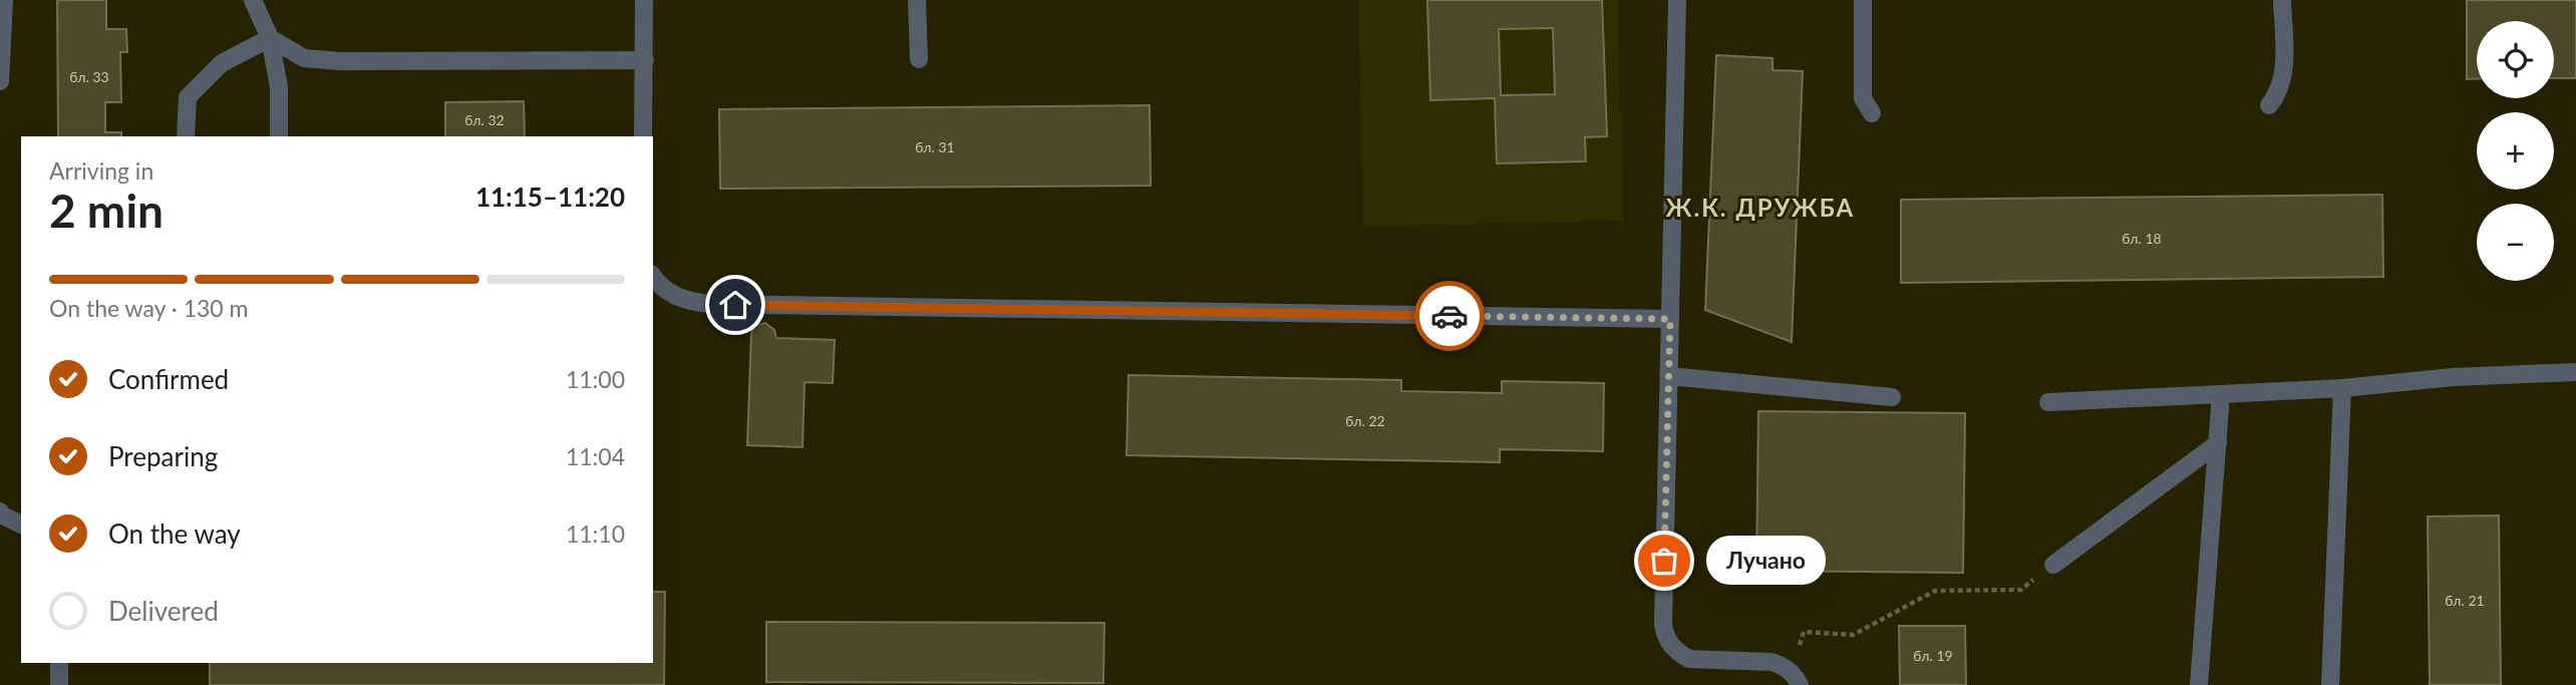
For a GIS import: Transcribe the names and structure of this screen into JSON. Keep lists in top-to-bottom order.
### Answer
{
  "districts": ["Ж.К. ДРУЖБА"],
  "places": ["Лучано"],
  "house_numbers": [
    "бл. 33",
    "бл. 32",
    "бл. 31",
    "бл. 18",
    "бл. 22",
    "бл. 21",
    "бл. 19"
  ],
  "page": {
    "map_buttons": ["+", "−"],
    "heading": ["2 min", "Arriving in", "11:15–11:20"],
    "bar": "On the way · 130 m",
    "list": [
      ["Confirmed", "11:00"],
      ["Preparing", "11:04"],
      ["On the way", "11:10"],
      "Delivered"
    ],
    "bubble": "Лучано"
  }
}
